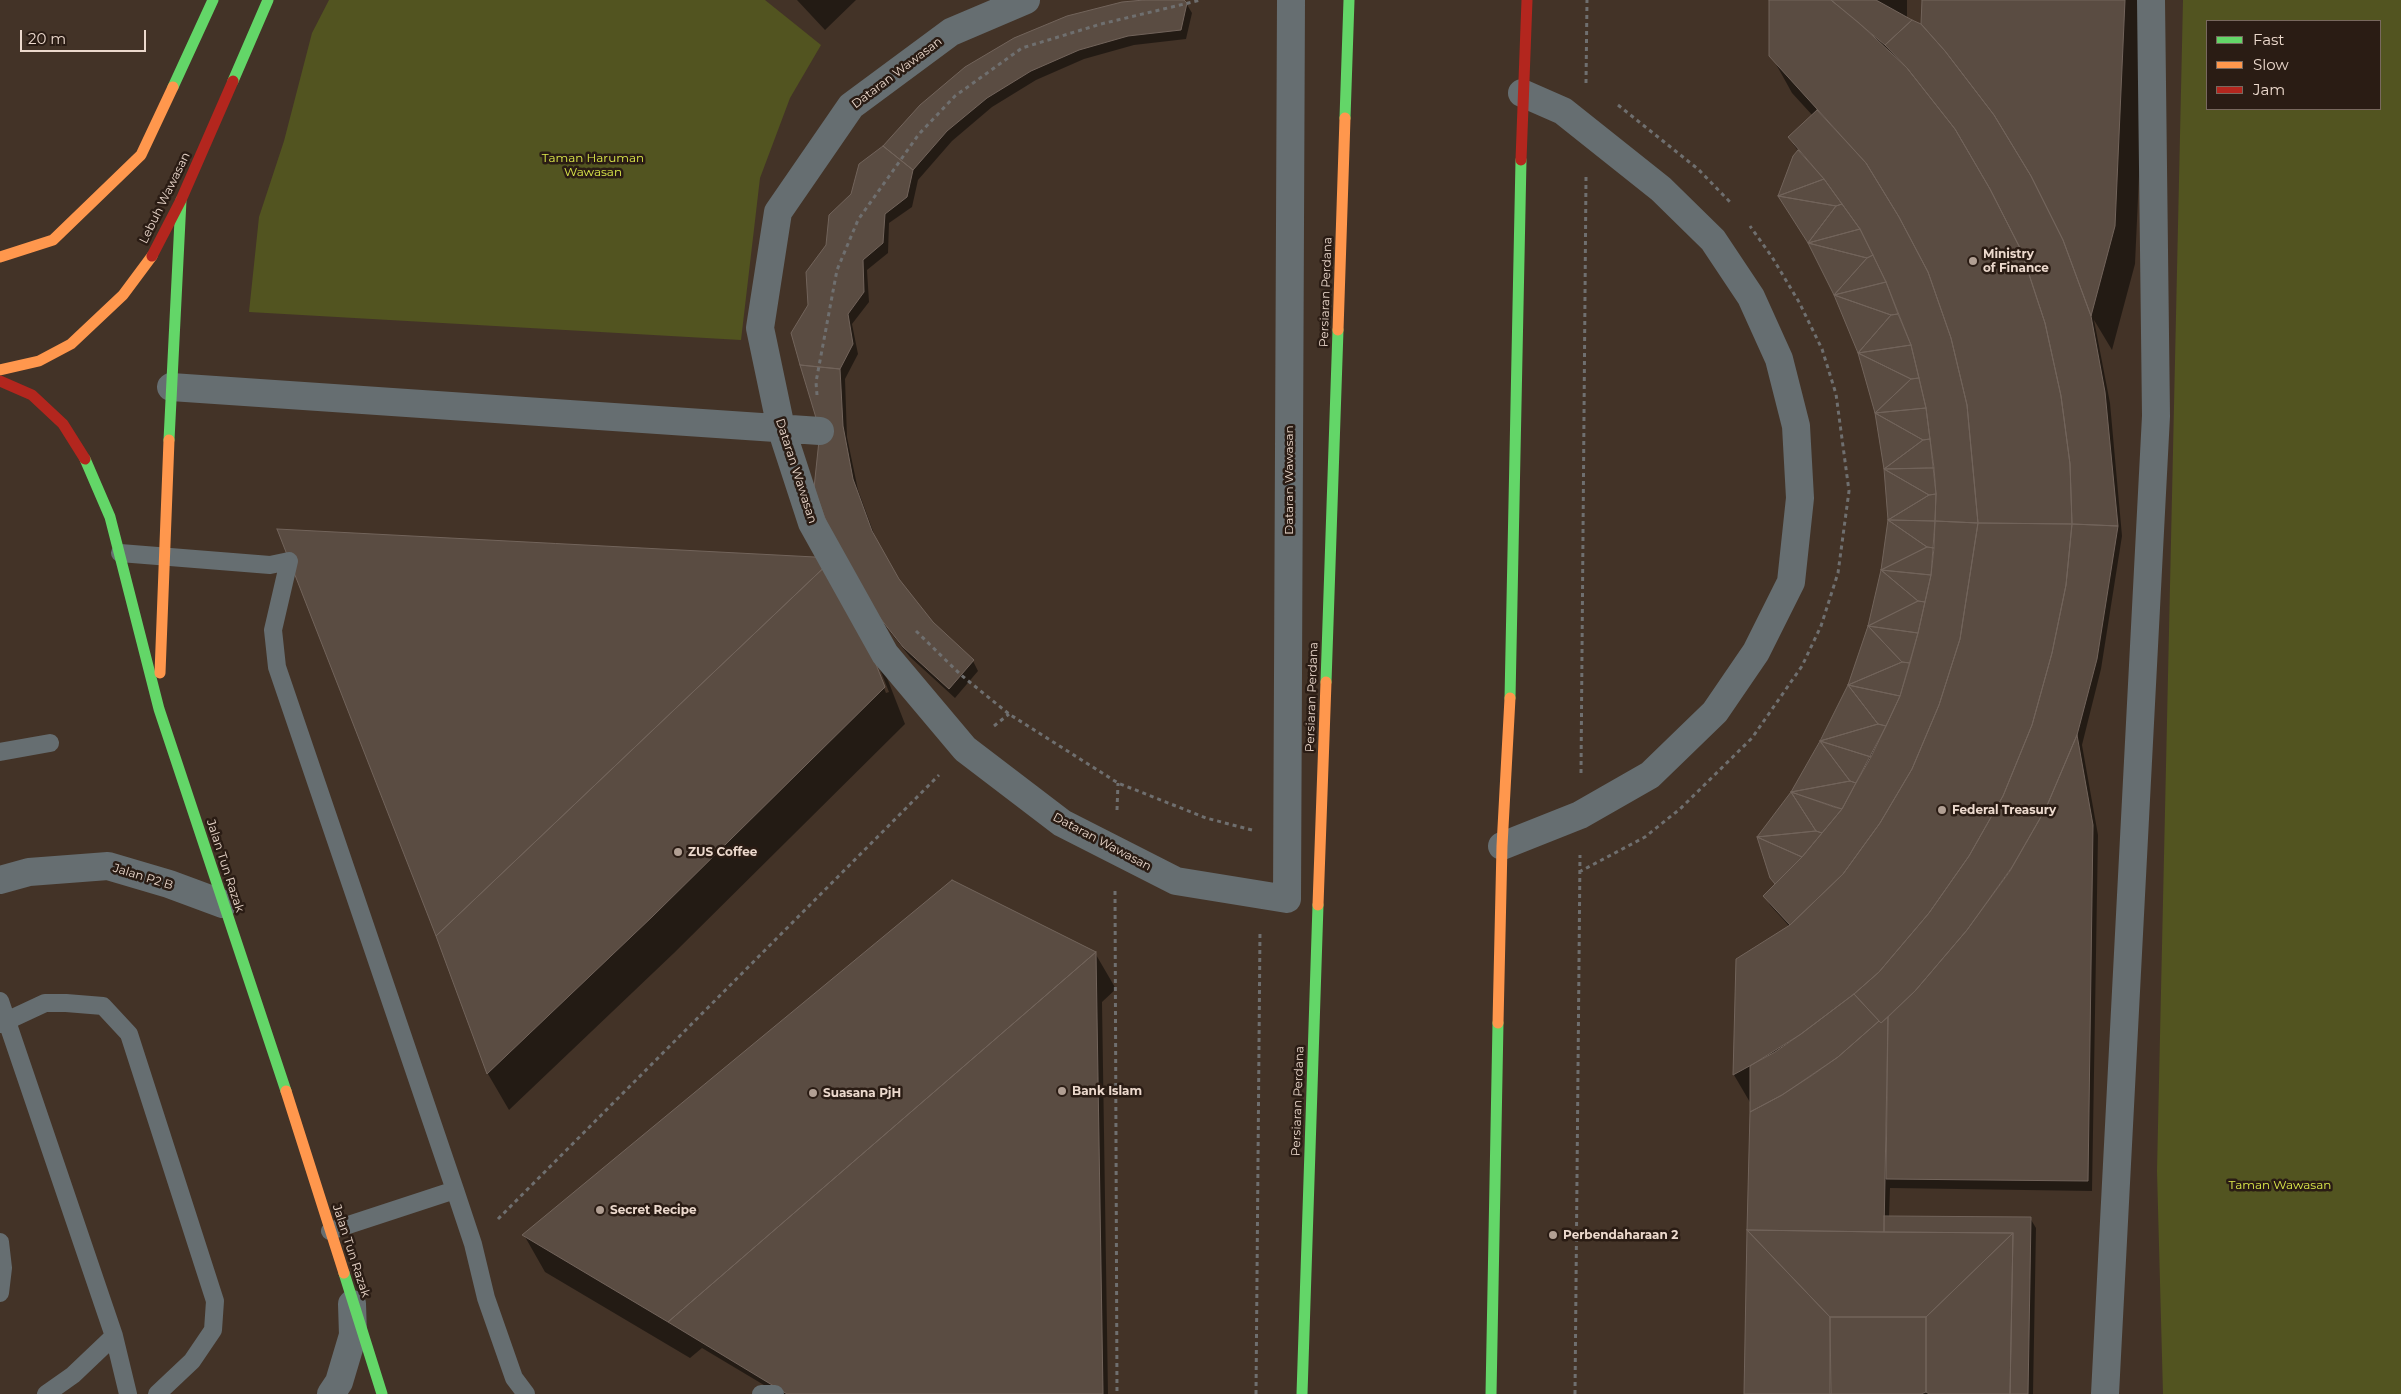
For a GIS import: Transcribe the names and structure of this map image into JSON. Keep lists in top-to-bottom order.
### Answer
{
  "streets": {
    "main road": ["Lebuh Wawasan", "Persiaran Perdana", "Jalan Tun Razak"],
    "street": ["Dataran Wawasan", "Jalan P2 B"]
  },
  "crossings": [
    ["Jalan Tun Razak", "Jalan P2 B"]
  ],
  "parks": ["Taman Haruman Wawasan", "Taman Wawasan"],
  "places": [
    "Ministry of Finance",
    "Federal Treasury",
    "ZUS Coffee",
    "Bank Islam",
    "Suasana PjH",
    "Secret Recipe",
    "Perbendaharaan 2"
  ],
  "legend": ["Fast", "Slow", "Jam"],
  "scale_bar": "20 m"
}
